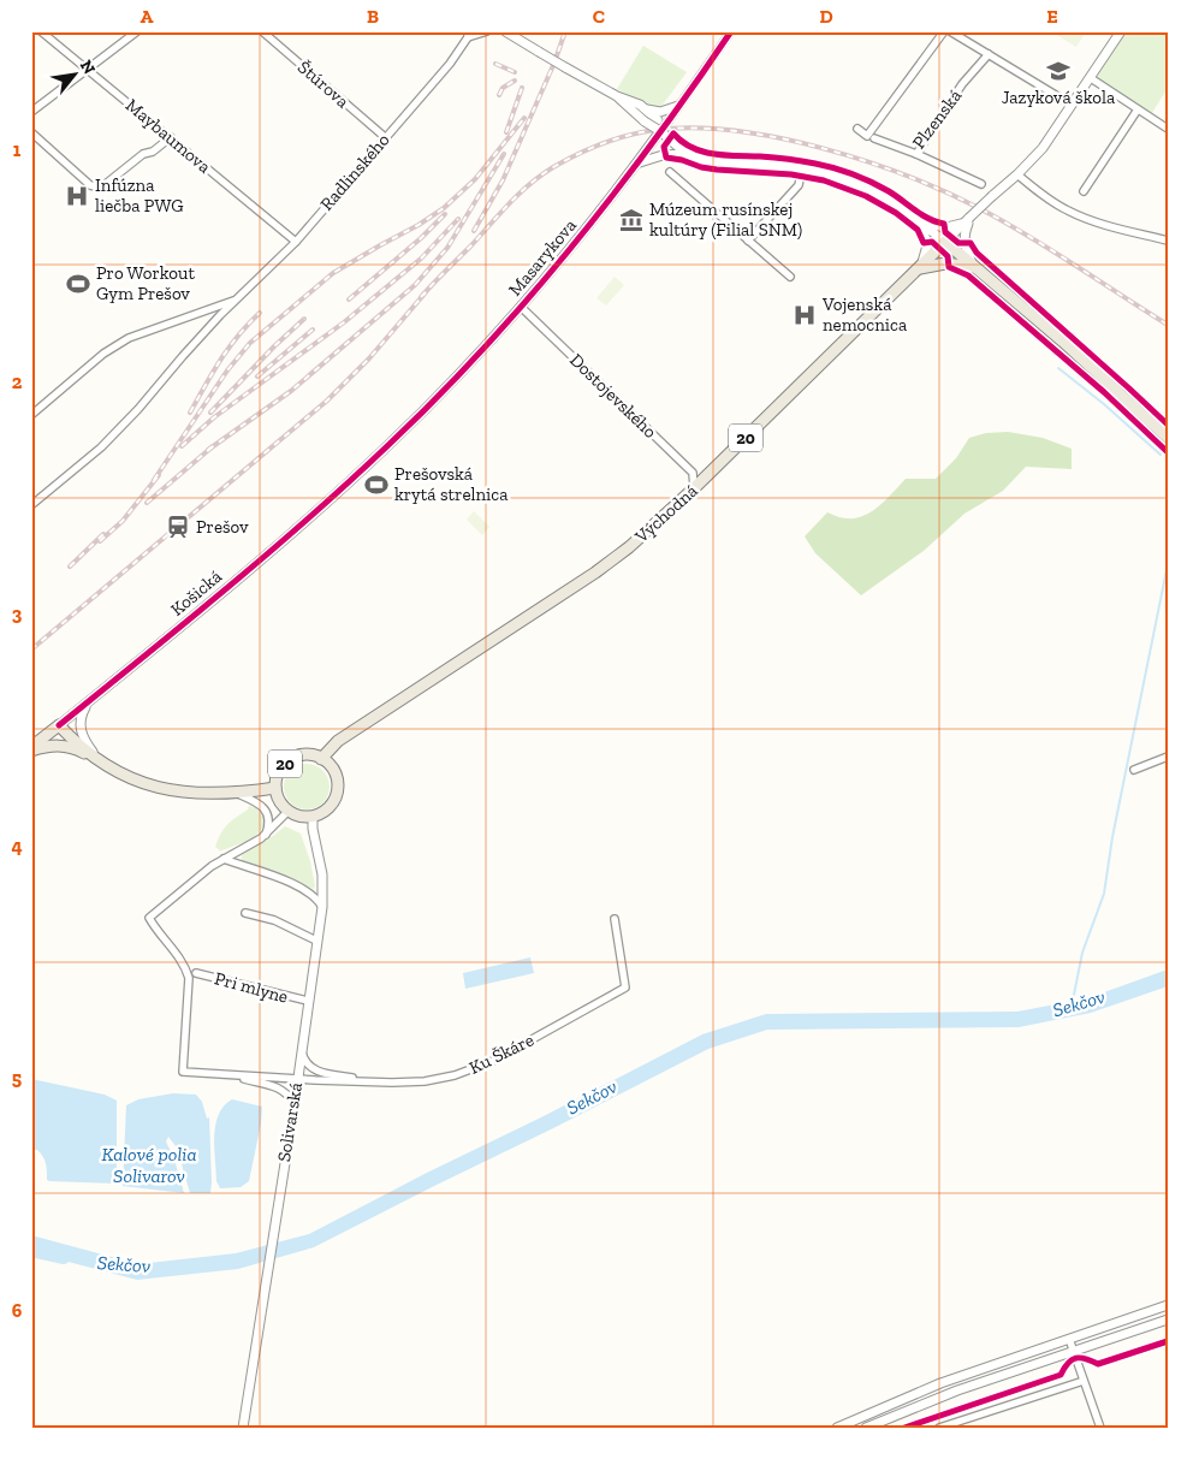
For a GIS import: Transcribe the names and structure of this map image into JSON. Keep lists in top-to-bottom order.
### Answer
{
  "streets": {
    "main road": ["20", "Východná", "Košická"],
    "street": [
      "Štúrova",
      "Plzenská",
      "Maybaumova",
      "Radlinského",
      "Masarykova",
      "Dostojevského",
      "Pri mlyne",
      "Ku Škáre",
      "Solivarská"
    ]
  },
  "crossings": [
    ["Štúrova", "Radlinského"],
    ["Maybaumova", "Radlinského"],
    ["Masarykova", "Dostojevského"],
    ["Masarykova", "Košická"],
    ["20", "Východná"],
    ["20", "Košická"],
    ["20", "Solivarská"],
    ["Východná", "Solivarská"],
    ["Pri mlyne", "Solivarská"],
    ["Ku Škáre", "Solivarská"]
  ],
  "water": ["Sekčov", "Kalové polia Solivarov"],
  "places": {
    "school or university": ["Jazyková škola"],
    "hospital": ["Infúzna liečba PWG", "Vojenská nemocnica"],
    "museum": ["Múzeum rusínskej kultúry (Filial SNM)"],
    "sports": ["Pro Workout Gym Prešov", "Prešovská krytá strelnica"],
    "station": ["Prešov"]
  },
  "north": "top right",
  "grid": {
    "columns": [
      "A",
      "B",
      "C",
      "D",
      "E"
    ],
    "rows": [
      "1",
      "2",
      "3",
      "4",
      "5",
      "6"
    ]
  }
}
